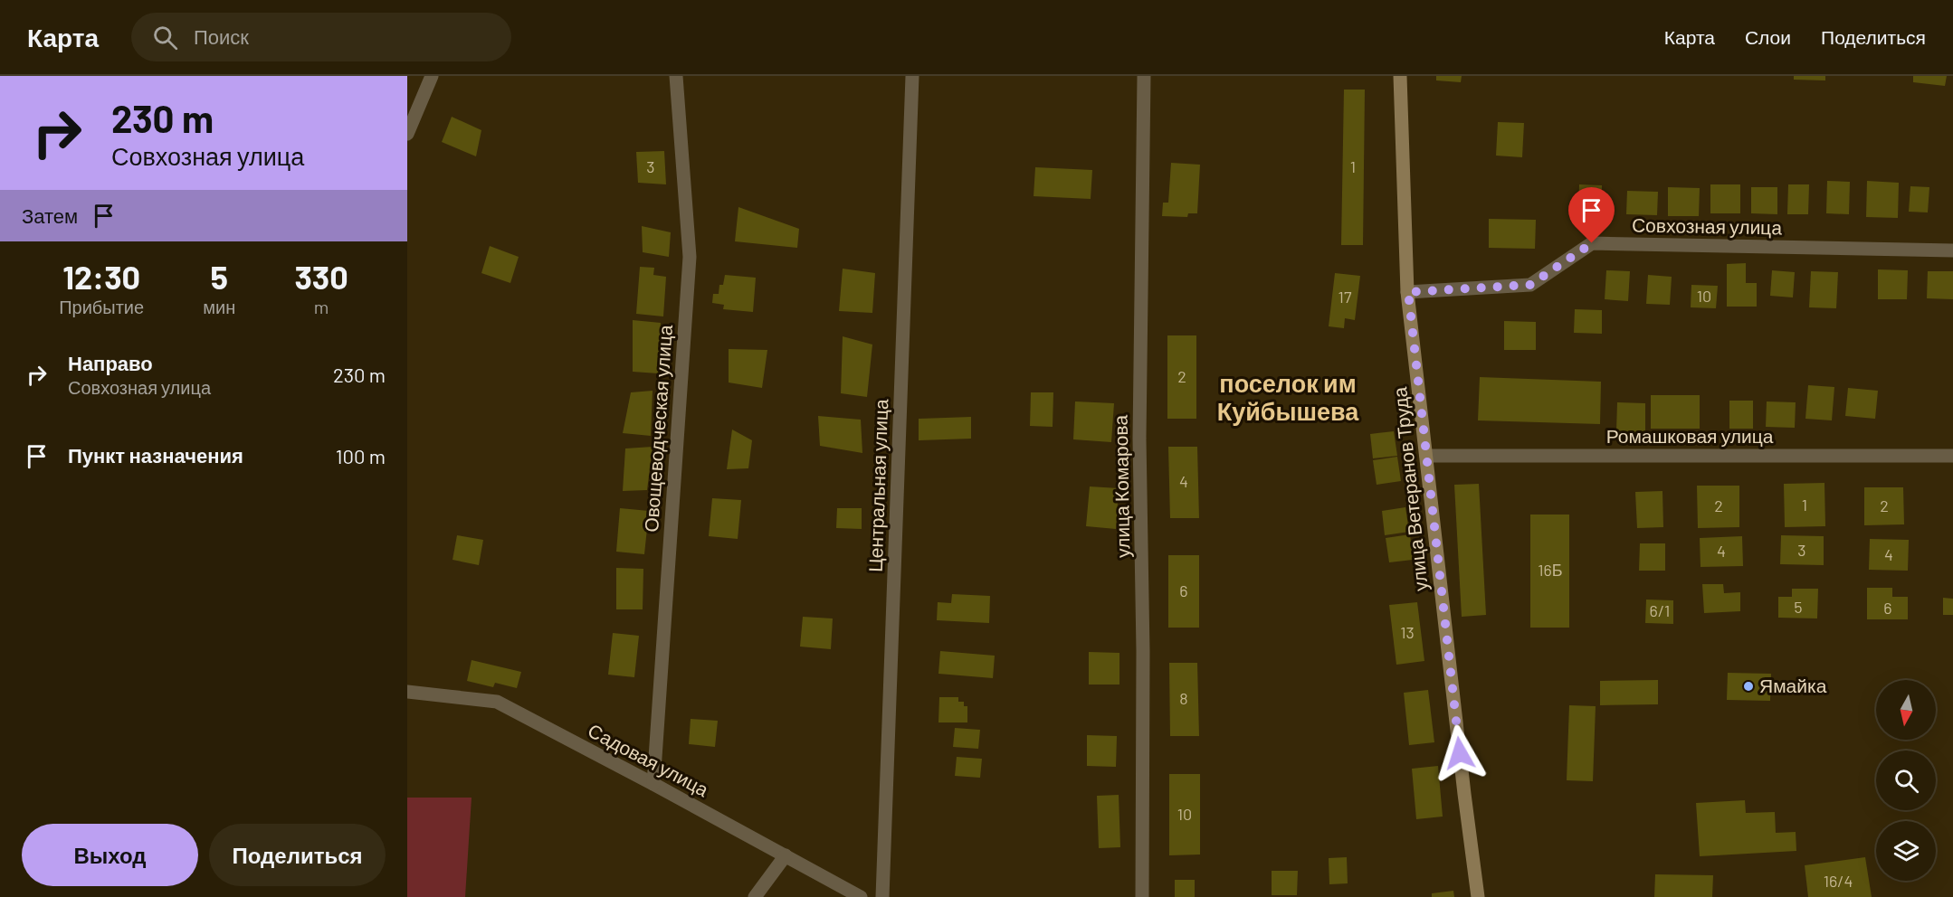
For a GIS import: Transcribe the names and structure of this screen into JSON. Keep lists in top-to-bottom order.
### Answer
{
  "streets": {
    "street": [
      "Совхозная улица",
      "Овощеводческая улица",
      "Ромашковая улица",
      "Центральная улица",
      "улица Комарова",
      "улица Ветеранов Труда",
      "Садовая улица"
    ]
  },
  "crossings": [
    ["Совхозная улица", "улица Ветеранов Труда"],
    ["Овощеводческая улица", "Садовая улица"],
    ["Ромашковая улица", "улица Ветеранов Труда"]
  ],
  "districts": ["поселок им Куйбышева"],
  "places": ["Ямайка"],
  "house_numbers": [
    "3",
    "1",
    "10",
    "17",
    "2",
    "4",
    "1",
    "2",
    "2",
    "3",
    "4",
    "4",
    "16Б",
    "6",
    "5",
    "6",
    "6/1",
    "13",
    "8",
    "10",
    "16/4"
  ],
  "north": "bottom",
  "page": {
    "header": "Карта",
    "search": "Поиск",
    "nav": ["Карта", "Слои", "Поделиться"],
    "turn": ["230 m", "Совхозная улица"],
    "then": "Затем",
    "eta": [
      "12:30",
      "Прибытие",
      "5",
      "мин",
      "330",
      "m"
    ],
    "list": [
      {
        "name": "Направо",
        "note": "Совхозная улица",
        "value": "230 m"
      },
      {
        "name": "Пункт назначения",
        "value": "100 m"
      }
    ],
    "buttons": ["Выход", "Поделиться"]
  }
}
